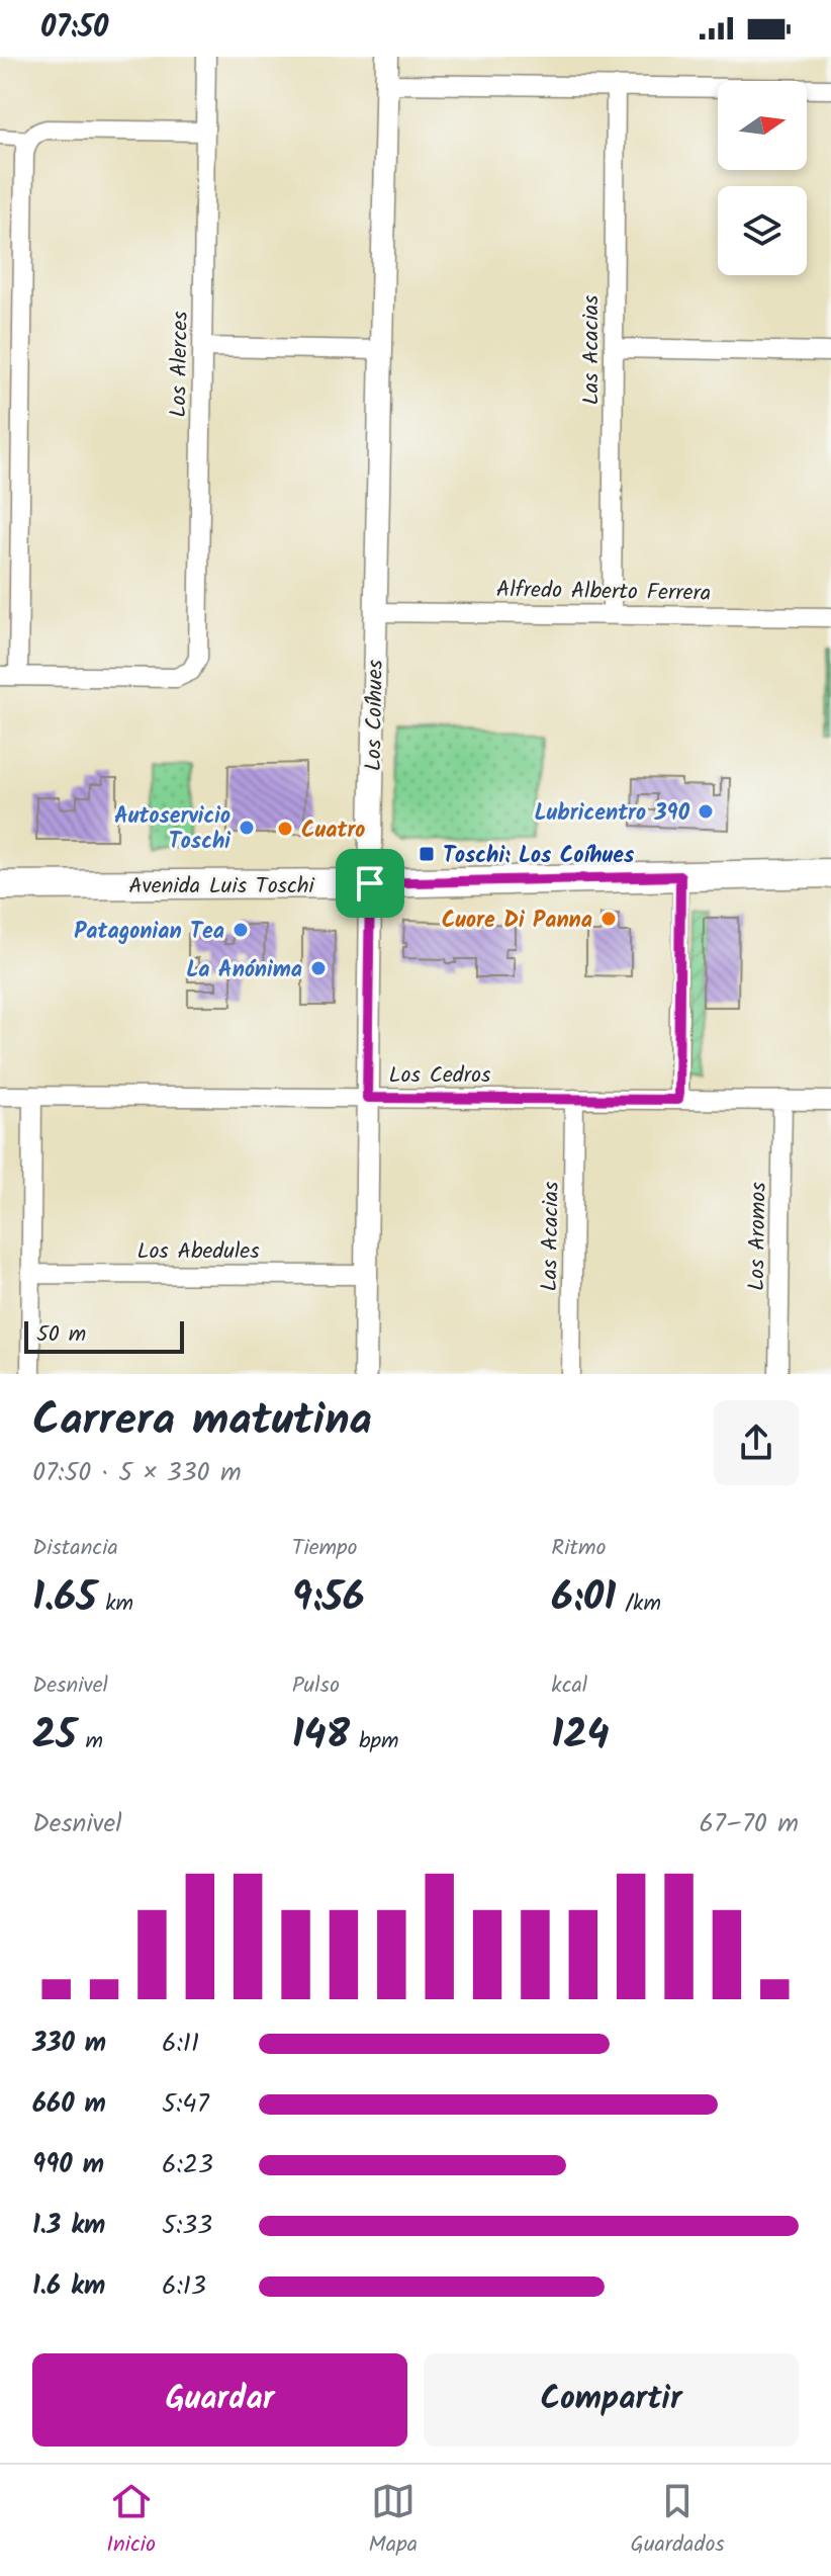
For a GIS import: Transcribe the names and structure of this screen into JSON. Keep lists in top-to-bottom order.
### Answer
{
  "streets": {
    "main road": ["Avenida Luis Toschi"],
    "street": [
      "Las Acacias",
      "Los Alerces",
      "Alfredo Alberto Ferrera",
      "Los Coíhues",
      "Los Cedros",
      "Los Aromos",
      "Los Abedules"
    ]
  },
  "crossings": [
    ["Las Acacias", "Alfredo Alberto Ferrera"],
    ["Las Acacias", "Los Cedros"],
    ["Alfredo Alberto Ferrera", "Los Coíhues"],
    ["Los Coíhues", "Avenida Luis Toschi"],
    ["Los Coíhues", "Los Cedros"],
    ["Los Coíhues", "Los Abedules"],
    ["Los Cedros", "Los Aromos"]
  ],
  "places": {
    "other": [
      "Lubricentro 390",
      "Autoservicio Toschi",
      "Cuatro",
      "Cuore Di Panna",
      "Patagonian Tea",
      "La Anónima"
    ],
    "transit": ["Toschi: Los Coíhues"]
  },
  "scale_bar": "50 m",
  "north": "right",
  "page": {
    "status": "07:50",
    "scale": "50 m",
    "heading": ["Carrera matutina", "07:50 · 5 × 330 m"],
    "stats": [
      ["Distancia", "1.65 km"],
      ["Tiempo", "9:56"],
      ["Ritmo", "6:01 /km"],
      ["Desnivel", "25 m"],
      ["Pulso", "148 bpm"],
      ["kcal", "124"]
    ],
    "chart": ["Desnivel", "67–70 m"],
    "list": [
      {
        "name": "330 m",
        "note": "6:11"
      },
      {
        "name": "660 m",
        "note": "5:47"
      },
      {
        "name": "990 m",
        "note": "6:23"
      },
      {
        "name": "1.3 km",
        "note": "5:33"
      },
      {
        "name": "1.6 km",
        "note": "6:13"
      }
    ],
    "buttons": ["Guardar", "Compartir"],
    "tabs": ["Inicio", "Mapa", "Guardados"]
  }
}
